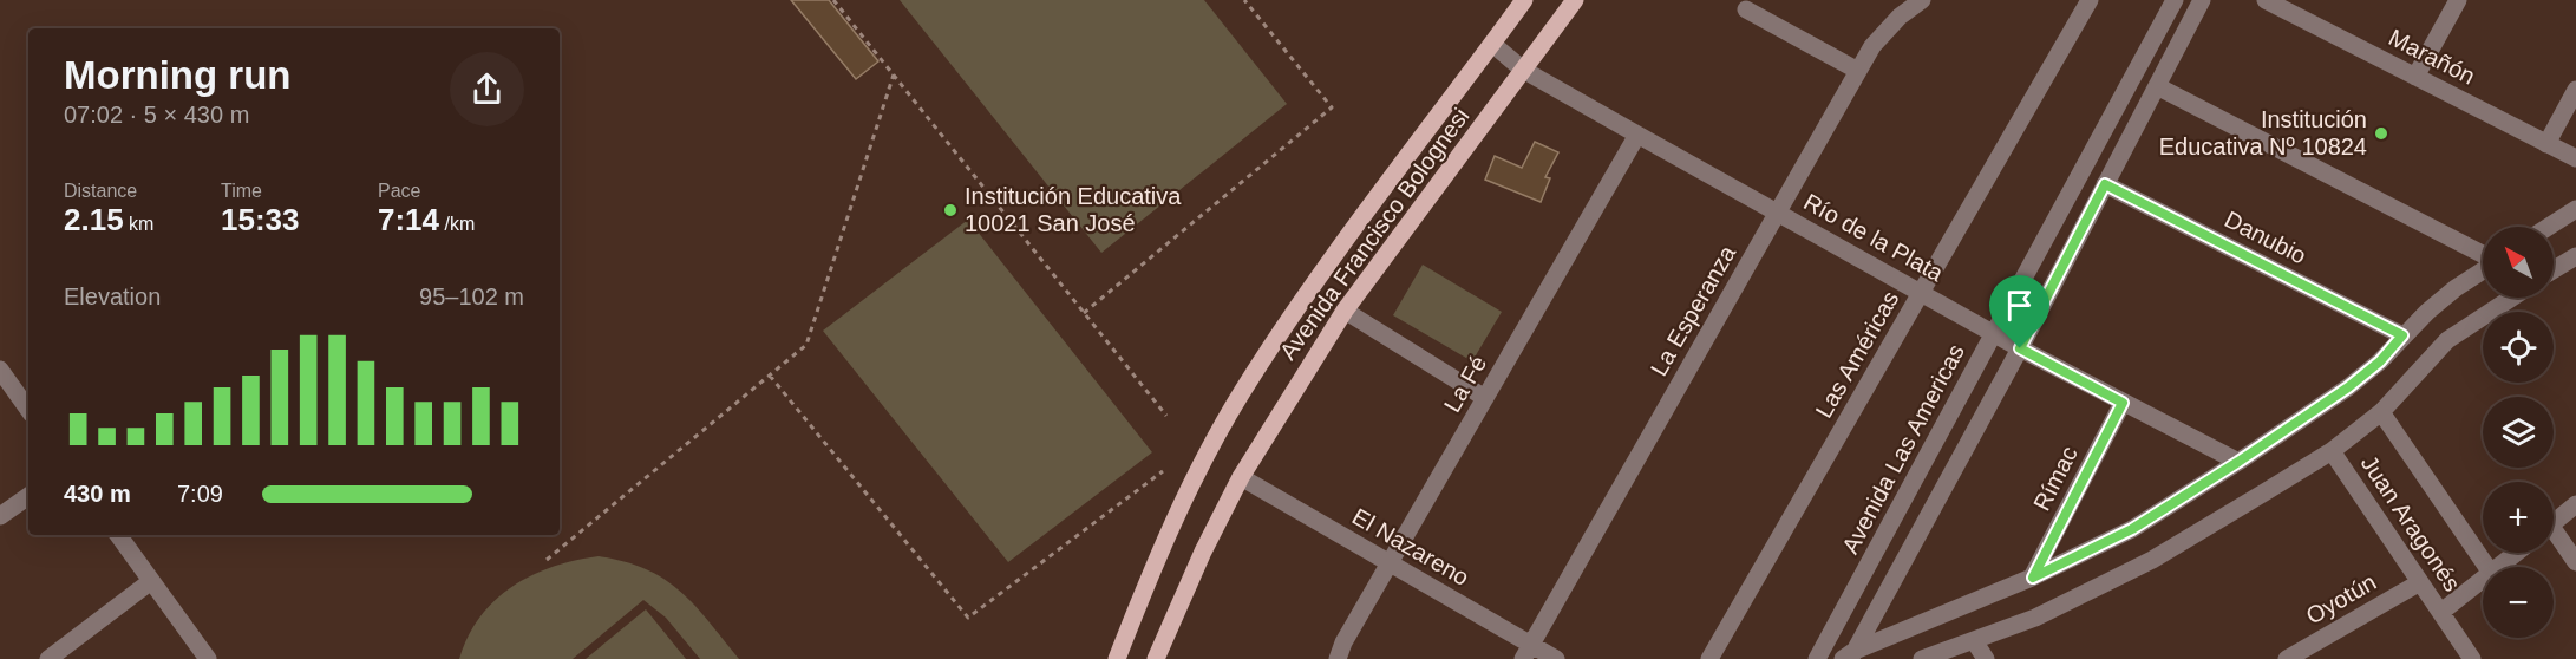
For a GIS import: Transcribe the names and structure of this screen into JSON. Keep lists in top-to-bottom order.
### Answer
{
  "streets": {
    "main road": ["Avenida Francisco Bolognesi"],
    "street": [
      "Marañón",
      "Río de la Plata",
      "Danubio",
      "La Esperanza",
      "Las Américas",
      "La Fé",
      "Avenida Las Americas",
      "Rímac",
      "Juan Aragonés",
      "El Nazareno",
      "Oyotún"
    ]
  },
  "crossings": [
    ["Avenida Francisco Bolognesi", "Río de la Plata"],
    ["Avenida Francisco Bolognesi", "El Nazareno"],
    ["Río de la Plata", "La Esperanza"],
    ["Río de la Plata", "Las Américas"],
    ["Río de la Plata", "La Fé"],
    ["Río de la Plata", "Avenida Las Americas"],
    ["Río de la Plata", "Rímac"],
    ["La Esperanza", "El Nazareno"],
    ["La Fé", "El Nazareno"],
    ["Juan Aragonés", "Oyotún"]
  ],
  "places": ["Institución Educativa Nº 10824", "Institución Educativa 10021 San José"],
  "north": "top left",
  "page": {
    "heading": ["Morning run", "07:02 · 5 × 430 m"],
    "stats": [
      ["Distance", "2.15 km"],
      ["Time", "15:33"],
      ["Pace", "7:14 /km"]
    ],
    "map_buttons": ["+", "−"],
    "chart": ["Elevation", "95–102 m"],
    "list": [
      {
        "name": "430 m",
        "note": "7:09"
      }
    ]
  }
}
